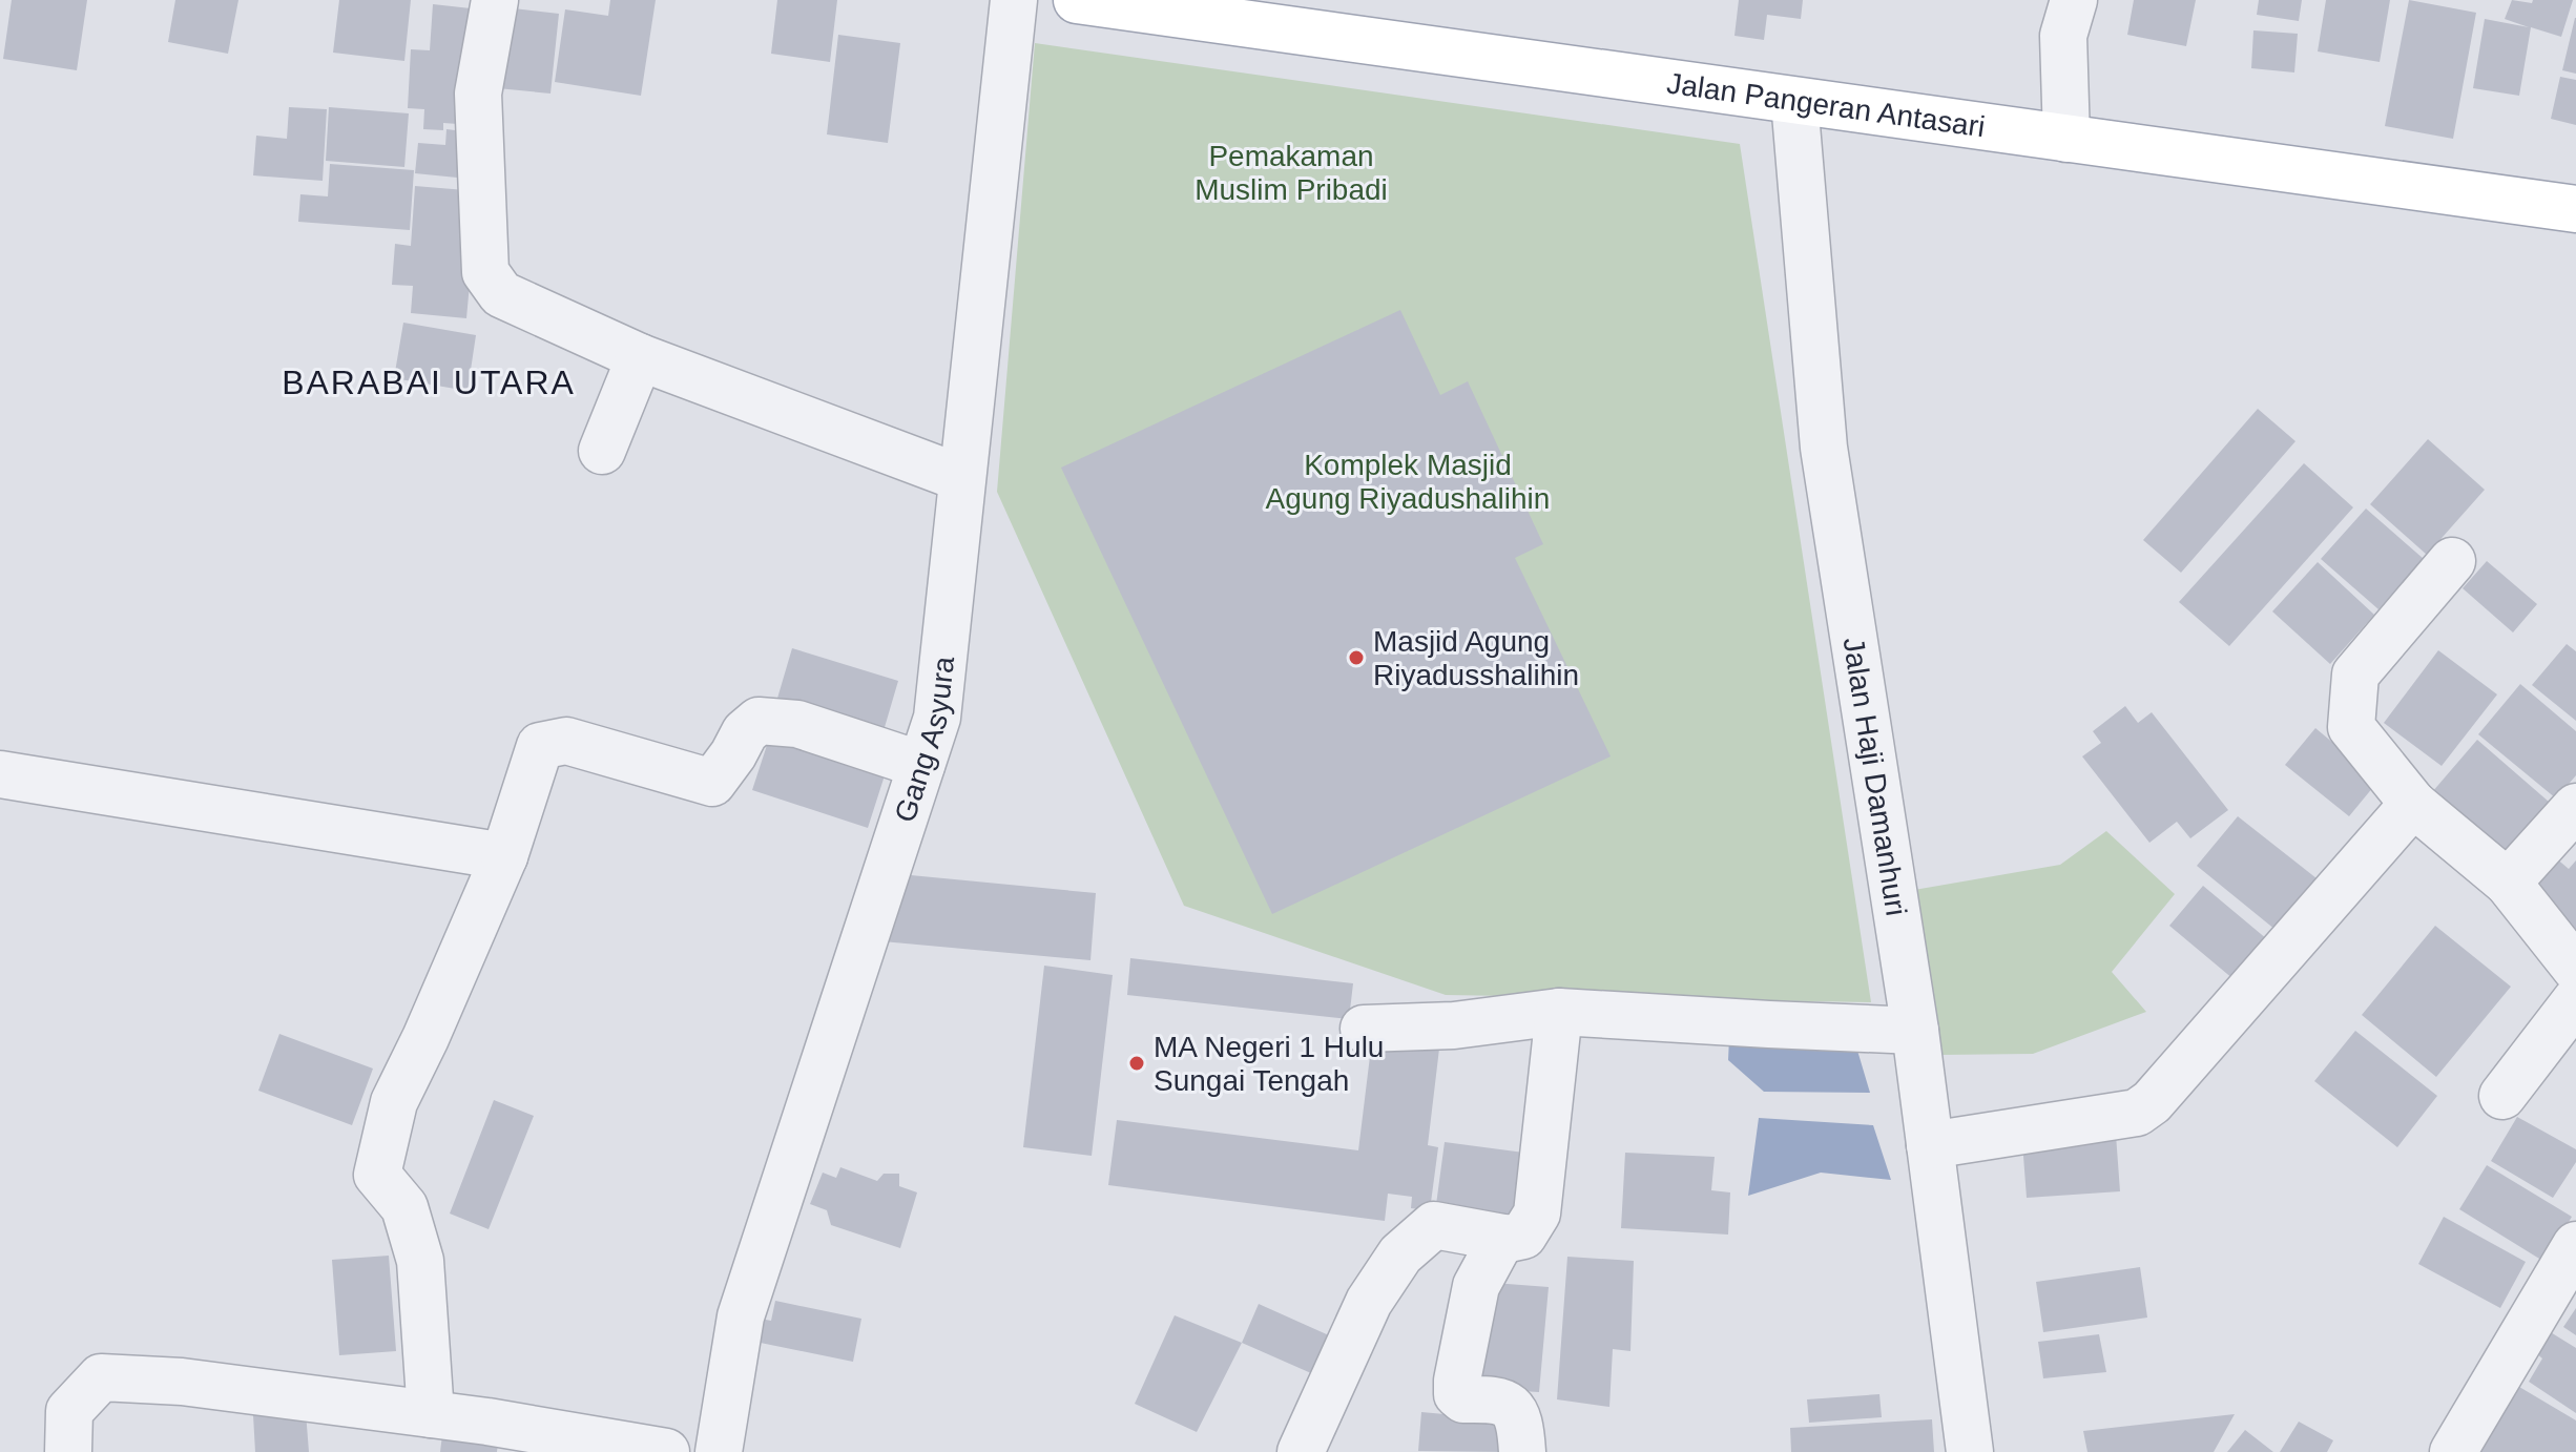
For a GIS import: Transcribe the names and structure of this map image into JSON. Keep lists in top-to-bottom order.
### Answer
{
  "streets": {
    "main road": ["Jalan Pangeran Antasari"],
    "street": ["Gang Asyura", "Jalan Haji Damanhuri"]
  },
  "crossings": [
    ["Jalan Pangeran Antasari", "Jalan Haji Damanhuri"]
  ],
  "districts": ["BARABAI UTARA"],
  "parks": ["Pemakaman Muslim Pribadi", "Komplek Masjid Agung Riyadushalihin"],
  "places": ["Masjid Agung Riyadusshalihin", "MA Negeri 1 Hulu Sungai Tengah"]
}
